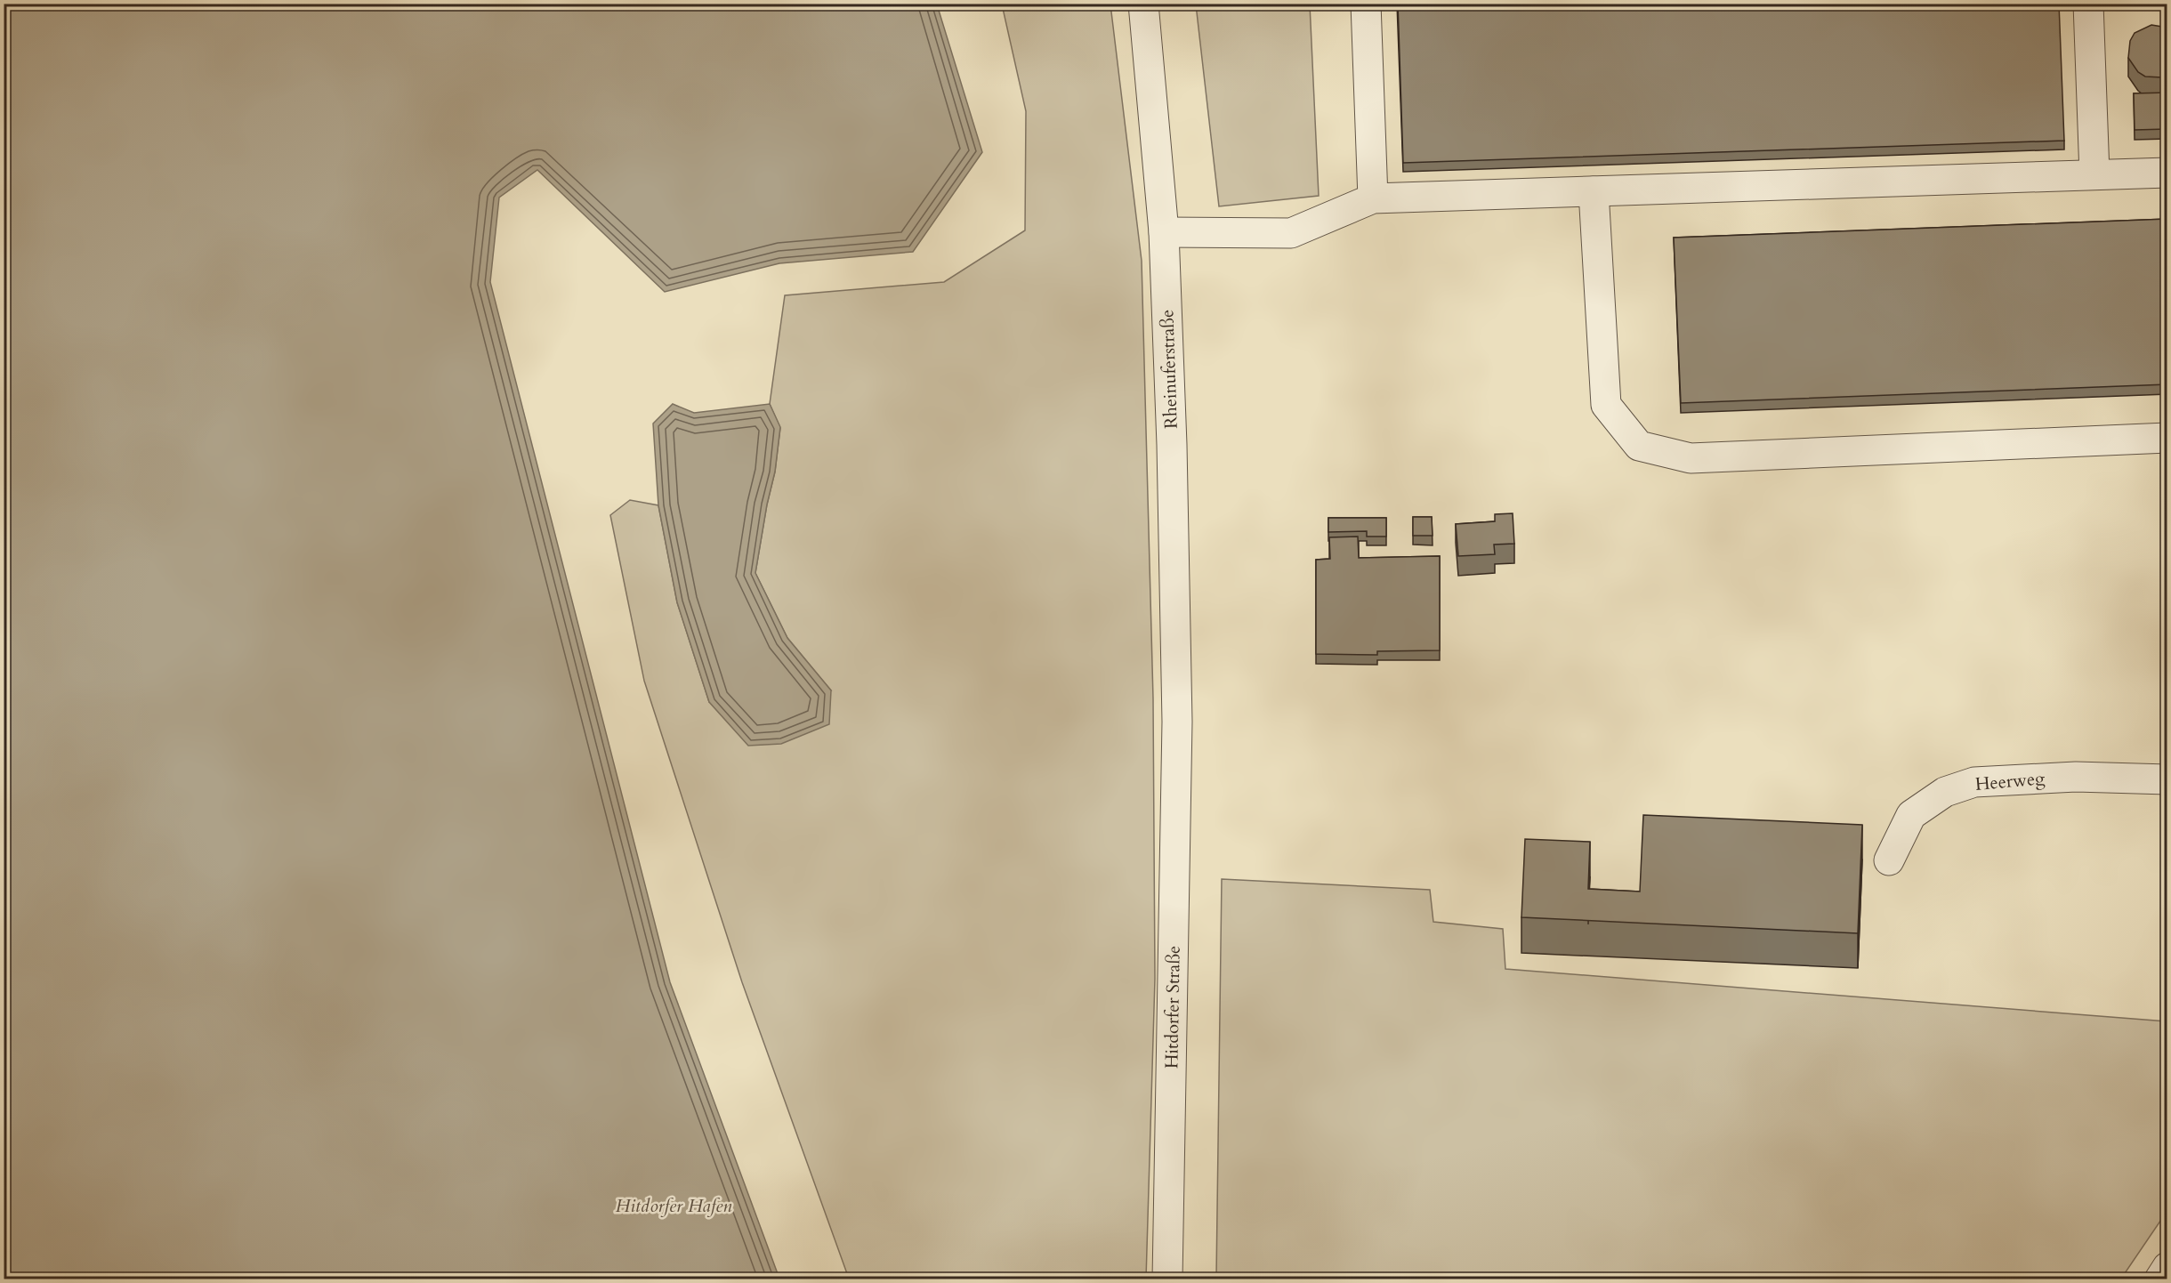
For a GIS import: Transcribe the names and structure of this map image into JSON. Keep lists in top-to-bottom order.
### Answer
{
  "streets": {
    "street": ["Rheinuferstraße", "Heerweg", "Hitdorfer Straße"]
  },
  "crossings": [
    ["Rheinuferstraße", "Hitdorfer Straße"]
  ],
  "water": ["Hitdorfer Hafen"]
}
